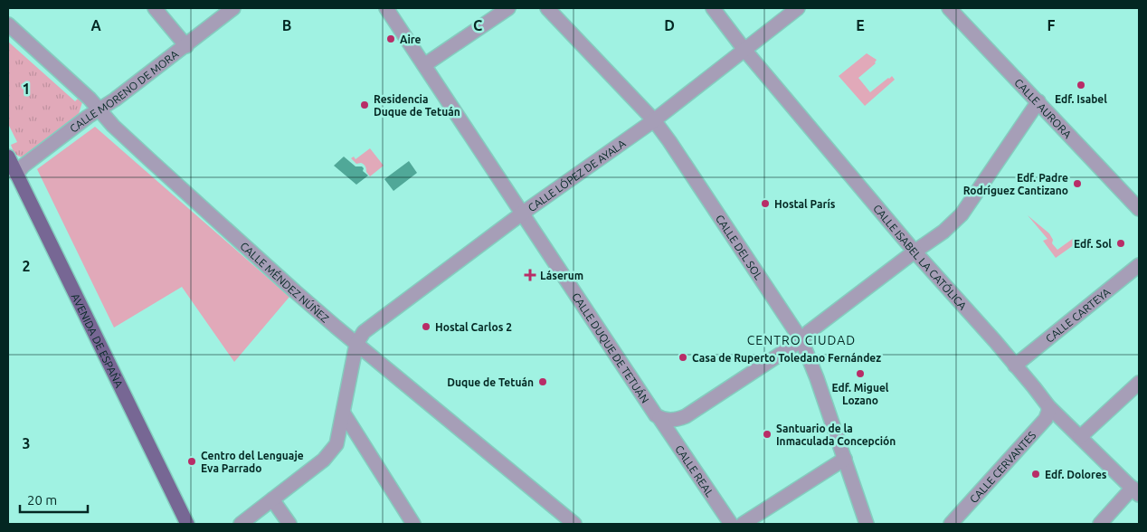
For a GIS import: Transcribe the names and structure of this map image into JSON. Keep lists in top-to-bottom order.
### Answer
{
  "streets": {
    "main road": ["AVENIDA DE ESPAÑA"],
    "street": [
      "CALLE MORENO DE MORA",
      "CALLE AURORA",
      "CALLE LÓPEZ DE AYALA",
      "CALLE DEL SOL",
      "CALLE ISABEL LA CATÓLICA",
      "CALLE MÉNDEZ NÚÑEZ",
      "CALLE CARTEYA",
      "CALLE DUQUE DE TETUÁN",
      "CALLE CERVANTES",
      "CALLE REAL"
    ]
  },
  "crossings": [
    ["CALLE MORENO DE MORA", "CALLE MÉNDEZ NÚÑEZ"],
    ["CALLE MORENO DE MORA", "AVENIDA DE ESPAÑA"],
    ["CALLE LÓPEZ DE AYALA", "CALLE DEL SOL"],
    ["CALLE LÓPEZ DE AYALA", "CALLE ISABEL LA CATÓLICA"],
    ["CALLE LÓPEZ DE AYALA", "CALLE MÉNDEZ NÚÑEZ"],
    ["CALLE LÓPEZ DE AYALA", "CALLE DUQUE DE TETUÁN"],
    ["CALLE ISABEL LA CATÓLICA", "CALLE CARTEYA"],
    ["CALLE ISABEL LA CATÓLICA", "CALLE CERVANTES"],
    ["CALLE DUQUE DE TETUÁN", "CALLE REAL"]
  ],
  "districts": ["CENTRO CIUDAD"],
  "places": {
    "other": [
      "Aire",
      "Edf. Isabel",
      "Residencia Duque de Tetuán",
      "Edf. Padre Rodríguez Cantizano",
      "Hostal París",
      "Edf. Sol",
      "Hostal Carlos 2",
      "Casa de Ruperto Toledano Fernández",
      "Edf. Miguel Lozano",
      "Duque de Tetuán",
      "Santuario de la Inmaculada Concepción",
      "Centro del Lenguaje Eva Parrado",
      "Edf. Dolores"
    ],
    "health": ["Láserum"]
  },
  "scale_bar": "20 m",
  "grid": {
    "columns": [
      "A",
      "B",
      "C",
      "D",
      "E",
      "F"
    ],
    "rows": ["1", "2", "3"]
  }
}
